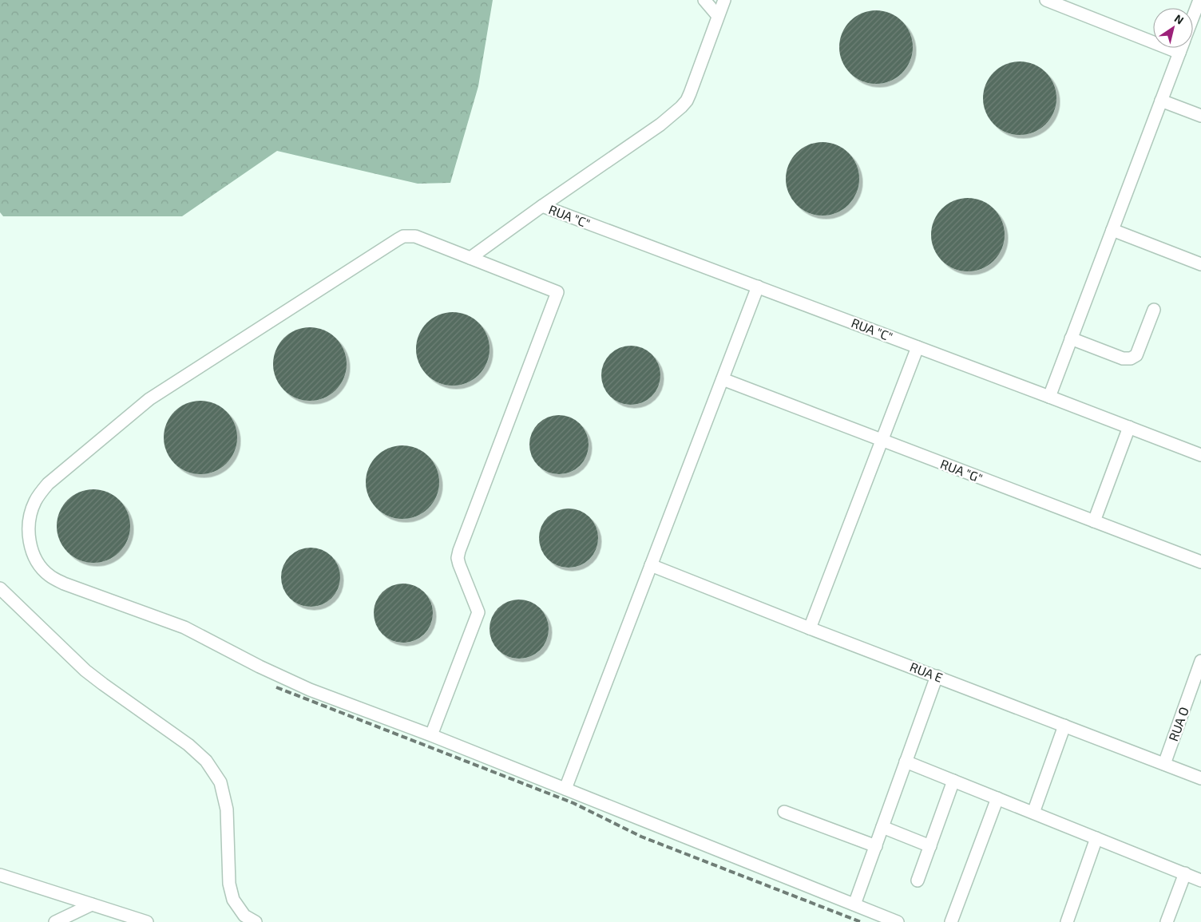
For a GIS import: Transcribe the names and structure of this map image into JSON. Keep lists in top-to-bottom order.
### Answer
{
  "streets": {
    "street": [
      "RUA \"C\"",
      "RUA \"G\"",
      "RUA E",
      "RUA O"
    ]
  },
  "crossings": [
    ["RUA E", "RUA O"]
  ],
  "north": "top right"
}
